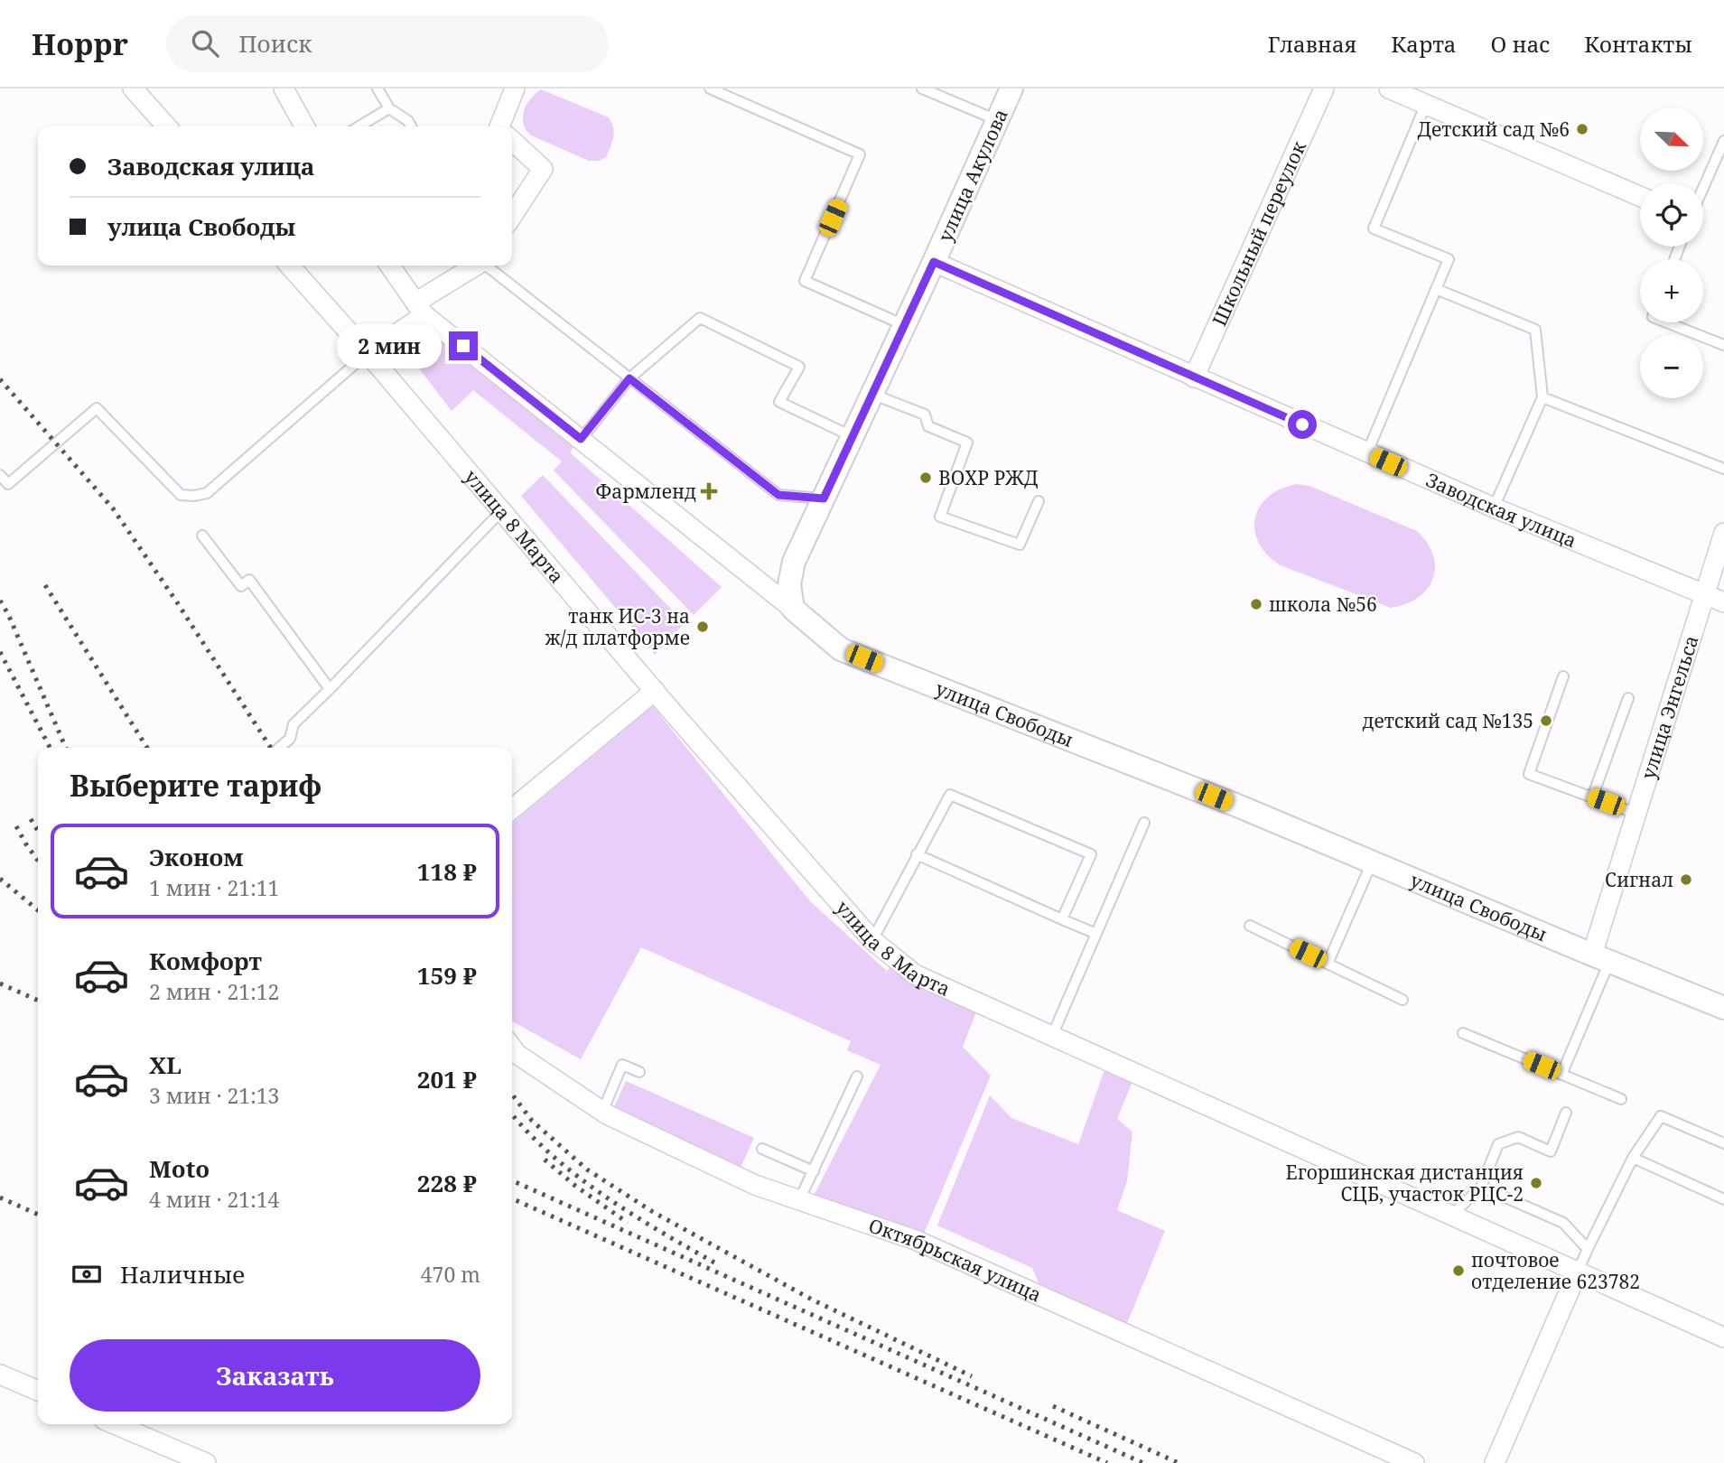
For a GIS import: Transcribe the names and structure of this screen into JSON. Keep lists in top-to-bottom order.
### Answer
{
  "streets": {
    "street": [
      "улица Акулова",
      "Школьный переулок",
      "Заводская улица",
      "улица 8 Марта",
      "улица Энгельса",
      "улица Свободы",
      "Октябрьская улица"
    ]
  },
  "crossings": [
    ["улица Акулова", "Заводская улица"],
    ["улица Акулова", "улица Свободы"],
    ["Школьный переулок", "Заводская улица"],
    ["Заводская улица", "улица Энгельса"],
    ["улица Энгельса", "улица Свободы"]
  ],
  "places": {
    "other": [
      "Детский сад №6",
      "ВОХР РЖД",
      "школа №56",
      "танк ИС-3 на ж/д платформе",
      "детский сад №135",
      "Сигнал",
      "Егоршинская дистанция СЦБ, участок РЦС-2",
      "почтовое отделение 623782"
    ],
    "health": ["Фармленд"]
  },
  "north": "bottom right",
  "page": {
    "header": "Hoppr",
    "search": "Поиск",
    "nav": [
      "Главная",
      "Карта",
      "О нас",
      "Контакты"
    ],
    "map_buttons": ["+", "−"],
    "banner": ["Заводская улица", "улица Свободы"],
    "bubble": "2 мин",
    "heading": "Выберите тариф",
    "list": [
      {
        "name": "Эконом",
        "note": "1 мин · 21:11",
        "value": "118 ₽"
      },
      {
        "name": "Комфорт",
        "note": "2 мин · 21:12",
        "value": "159 ₽"
      },
      {
        "name": "XL",
        "note": "3 мин · 21:13",
        "value": "201 ₽"
      },
      {
        "name": "Moto",
        "note": "4 мин · 21:14",
        "value": "228 ₽"
      }
    ],
    "pay": ["Наличные", "470 m"],
    "buttons": "Заказать"
  }
}
